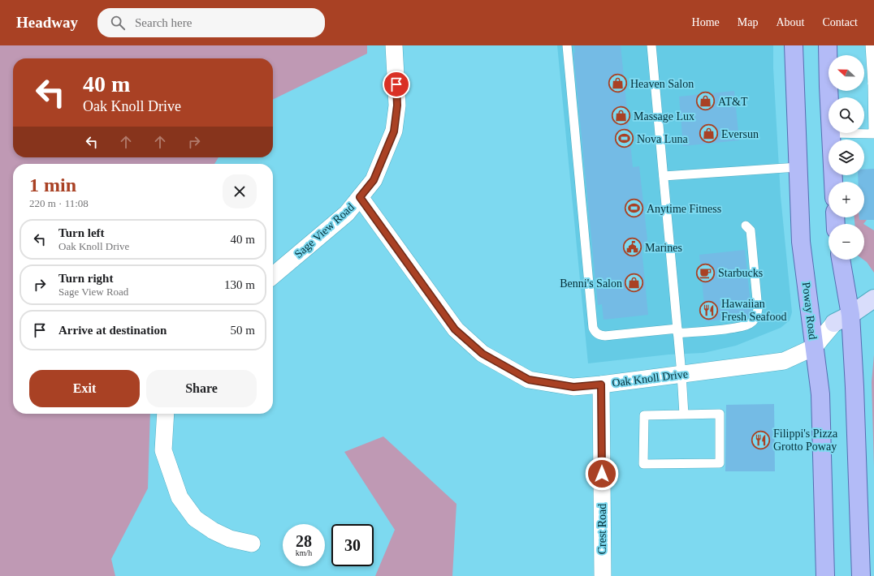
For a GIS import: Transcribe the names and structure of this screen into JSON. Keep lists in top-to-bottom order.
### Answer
{
  "streets": {
    "main road": ["Poway Road"],
    "street": ["Sage View Road", "Oak Knoll Drive", "Crest Road"]
  },
  "crossings": [
    ["Sage View Road", "Oak Knoll Drive"],
    ["Poway Road", "Oak Knoll Drive"],
    ["Oak Knoll Drive", "Crest Road"]
  ],
  "places": {
    "shop": [
      "Heaven Salon",
      "AT&T",
      "Massage Lux",
      "Eversun",
      "Benni's Salon"
    ],
    "sports": ["Nova Luna", "Anytime Fitness"],
    "public building": ["Marines"],
    "cafe": ["Starbucks"],
    "restaurant": ["Hawaiian Fresh Seafood", "Filippi's Pizza Grotto Poway"]
  },
  "north": "left",
  "page": {
    "header": "Headway",
    "search": "Search here",
    "nav": [
      "Home",
      "Map",
      "About",
      "Contact"
    ],
    "map_buttons": ["+", "−"],
    "turn": ["40 m", "Oak Knoll Drive"],
    "heading": ["1 min", "220 m · 11:08"],
    "list": [
      {
        "name": "Turn left",
        "note": "Oak Knoll Drive",
        "value": "40 m"
      },
      {
        "name": "Turn right",
        "note": "Sage View Road",
        "value": "130 m"
      },
      {
        "name": "Arrive at destination",
        "value": "50 m"
      }
    ],
    "buttons": ["Exit", "Share"],
    "speed": "28 km/h",
    "limit": "30"
  }
}
